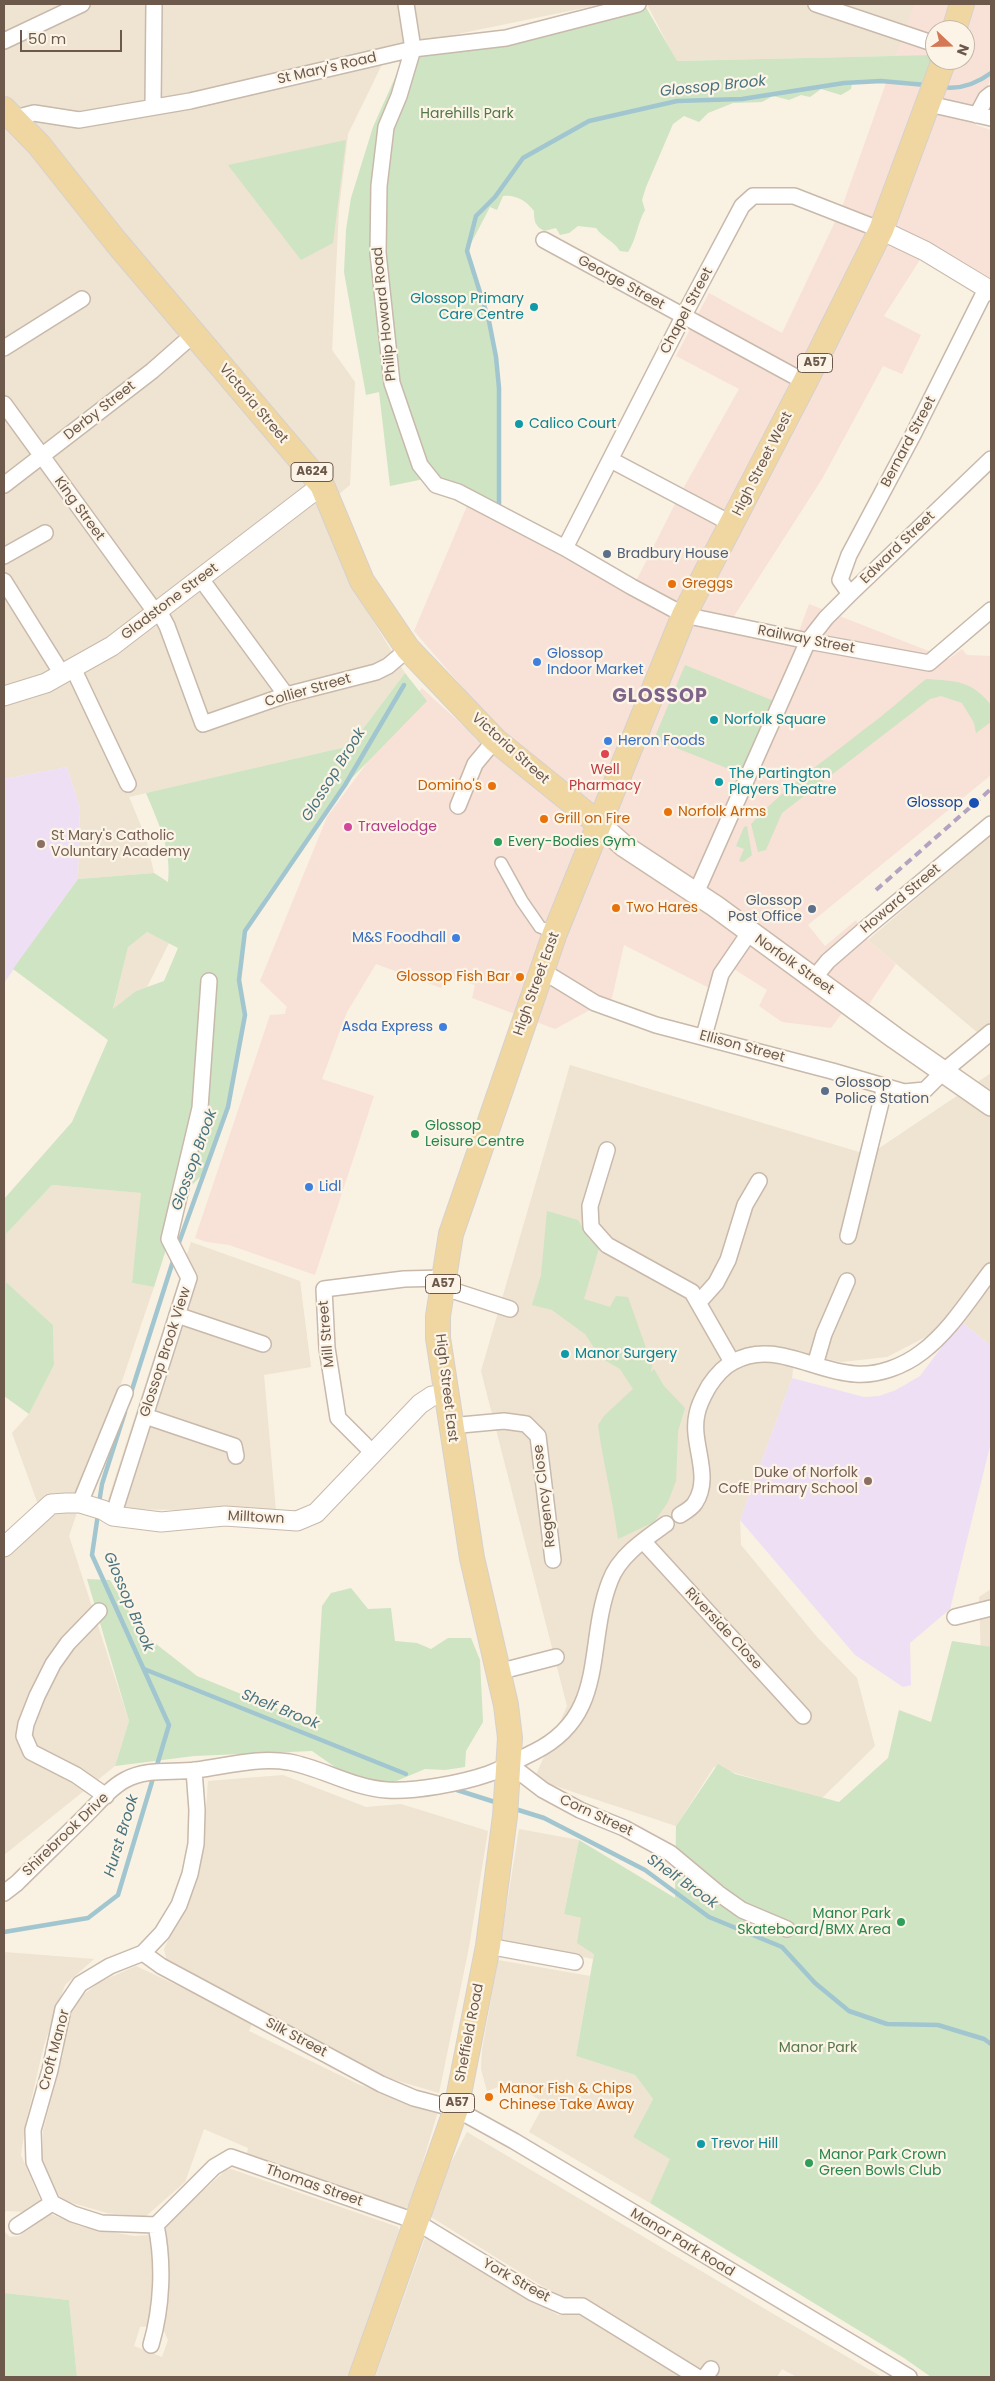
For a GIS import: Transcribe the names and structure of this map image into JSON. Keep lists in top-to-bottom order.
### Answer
{
  "streets": {
    "main road": [
      "A57",
      "Victoria Street",
      "High Street West",
      "A624",
      "Norfolk Street",
      "High Street East",
      "Sheffield Road"
    ],
    "street": [
      "St Mary's Road",
      "George Street",
      "Chapel Street",
      "Philip Howard Road",
      "Derby Street",
      "Bernard Street",
      "King Street",
      "Edward Street",
      "Gladstone Street",
      "Railway Street",
      "Collier Street",
      "Howard Street",
      "Ellison Street",
      "Mill Street",
      "Glossop Brook View",
      "Regency Close",
      "Milltown",
      "Riverside Close",
      "Corn Street",
      "Shirebrook Drive",
      "Silk Street",
      "Croft Manor",
      "Thomas Street",
      "Manor Park Road",
      "York Street"
    ]
  },
  "crossings": [
    ["St Mary's Road", "Philip Howard Road"],
    ["St Mary's Road", "Victoria Street"],
    ["George Street", "Chapel Street"],
    ["George Street", "High Street West"],
    ["Chapel Street", "Philip Howard Road"],
    ["Chapel Street", "High Street West"],
    ["Chapel Street", "Railway Street"],
    ["Philip Howard Road", "Railway Street"],
    ["A57", "High Street West"],
    ["Victoria Street", "Derby Street"],
    ["Victoria Street", "High Street West"],
    ["Victoria Street", "Gladstone Street"],
    ["Victoria Street", "Collier Street"],
    ["Victoria Street", "Norfolk Street"],
    ["Victoria Street", "High Street East"],
    ["Derby Street", "King Street"],
    ["Bernard Street", "Edward Street"],
    ["High Street West", "Railway Street"],
    ["High Street West", "Norfolk Street"],
    ["High Street West", "High Street East"],
    ["King Street", "Gladstone Street"],
    ["King Street", "Collier Street"],
    ["Edward Street", "Railway Street"],
    ["Edward Street", "Norfolk Street"],
    ["Howard Street", "Norfolk Street"],
    ["Norfolk Street", "High Street East"],
    ["Norfolk Street", "Ellison Street"],
    ["High Street East", "Ellison Street"],
    ["High Street East", "Mill Street"],
    ["High Street East", "Regency Close"],
    ["High Street East", "Milltown"],
    ["High Street East", "Corn Street"],
    ["High Street East", "Shirebrook Drive"],
    ["High Street East", "Sheffield Road"],
    ["Mill Street", "Milltown"],
    ["Glossop Brook View", "Milltown"],
    ["Riverside Close", "Shirebrook Drive"],
    ["Corn Street", "Shirebrook Drive"],
    ["Corn Street", "Sheffield Road"],
    ["Shirebrook Drive", "Sheffield Road"],
    ["Shirebrook Drive", "Croft Manor"],
    ["Sheffield Road", "Silk Street"],
    ["Sheffield Road", "Thomas Street"],
    ["Sheffield Road", "Manor Park Road"],
    ["Sheffield Road", "York Street"],
    ["Silk Street", "Croft Manor"],
    ["Silk Street", "Manor Park Road"],
    ["Thomas Street", "York Street"]
  ],
  "districts": ["GLOSSOP"],
  "water": ["Glossop Brook", "Shelf Brook", "Hurst Brook"],
  "parks": ["Harehills Park", "Manor Park"],
  "places": [
    "Glossop Primary Care Centre",
    "Calico Court",
    "Bradbury House",
    "Greggs",
    "Glossop Indoor Market",
    "Norfolk Square",
    "Heron Foods",
    "Well Pharmacy",
    "The Partington Players Theatre",
    "Domino's",
    "Glossop",
    "Norfolk Arms",
    "Grill on Fire",
    "Travelodge",
    "Every-Bodies Gym",
    "St Mary's Catholic Voluntary Academy",
    "Two Hares",
    "Glossop Post Office",
    "M&S Foodhall",
    "Glossop Fish Bar",
    "Asda Express",
    "Glossop Police Station",
    "Glossop Leisure Centre",
    "Lidl",
    "Manor Surgery",
    "Duke of Norfolk CofE Primary School",
    "Manor Park Skateboard/BMX Area",
    "Manor Fish & Chips Chinese Take Away",
    "Trevor Hill",
    "Manor Park Crown Green Bowls Club"
  ],
  "scale_bar": "50 m",
  "north": "right"
}
